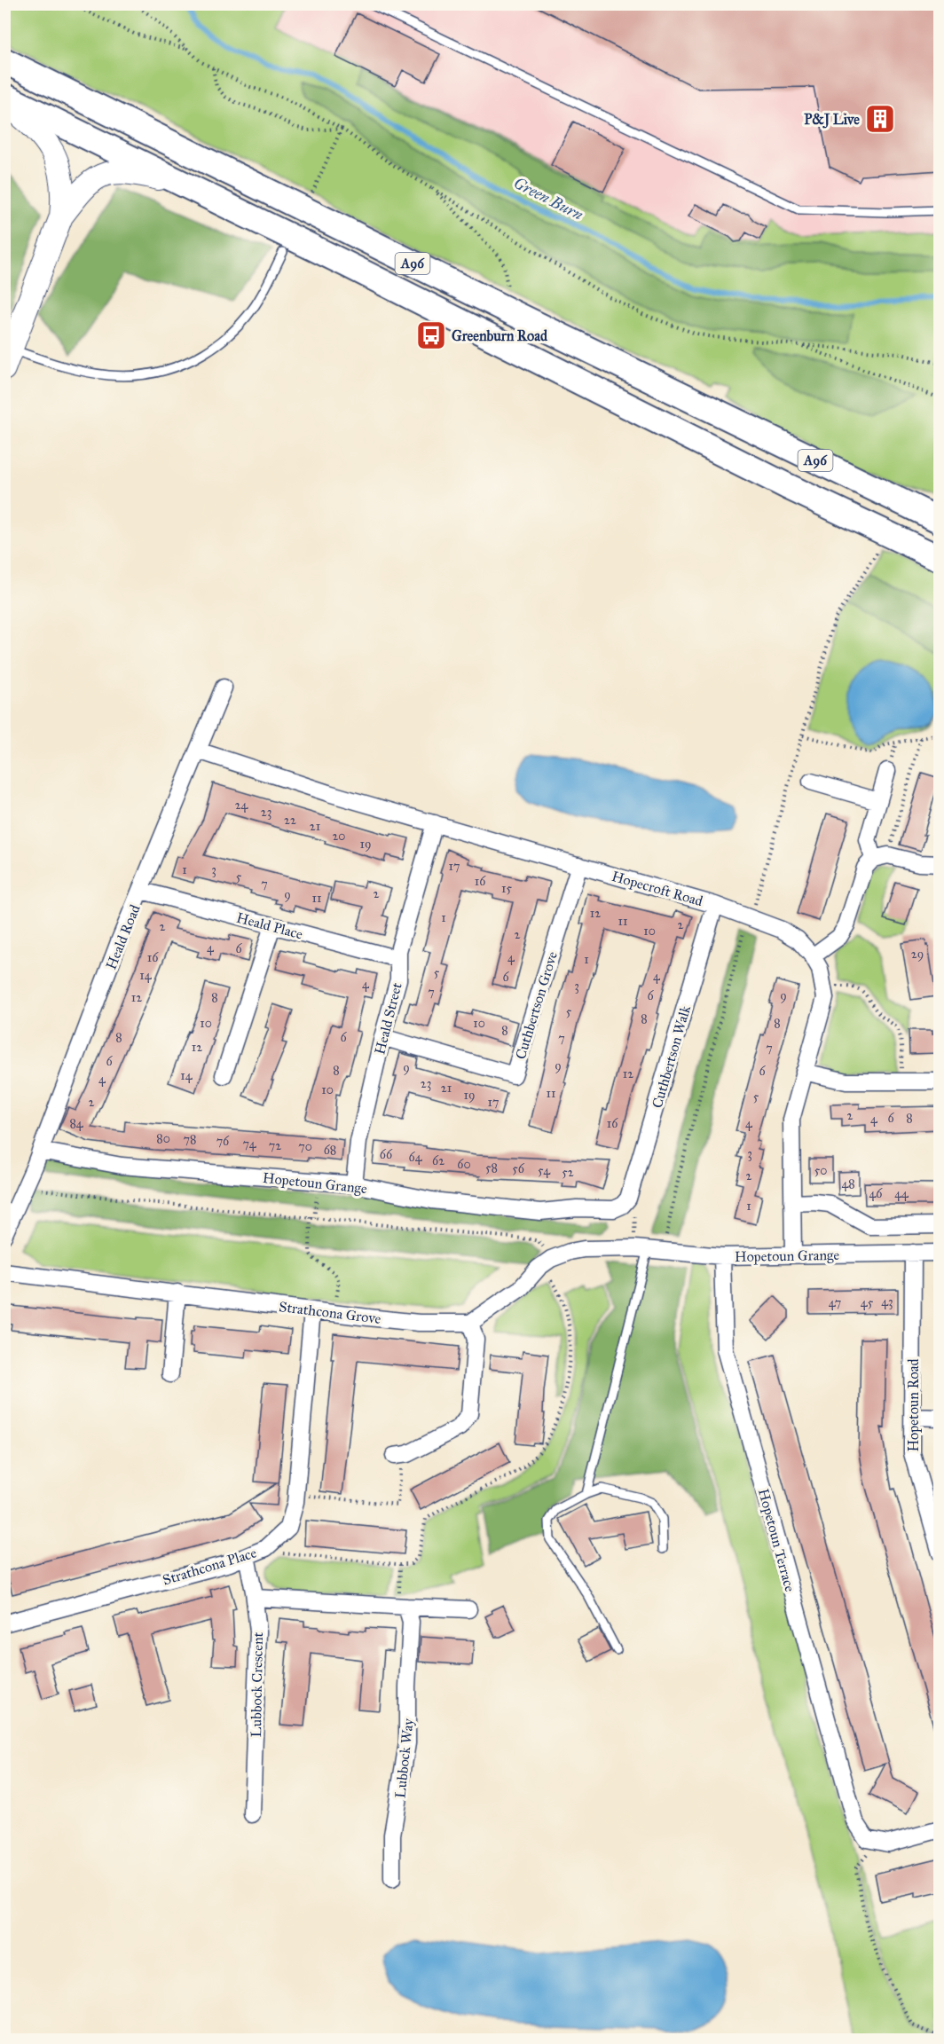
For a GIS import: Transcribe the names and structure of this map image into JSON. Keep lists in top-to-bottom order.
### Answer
{
  "streets": {
    "main road": ["A96"],
    "street": [
      "Hopecroft Road",
      "Heald Place",
      "Heald Road",
      "Cuthbertson Grove",
      "Heald Street",
      "Cuthbertson Walk",
      "Hopetoun Grange",
      "Strathcona Grove",
      "Hopetoun Road",
      "Hopetoun Terrace",
      "Strathcona Place",
      "Lubbock Crescent",
      "Lubbock Way"
    ]
  },
  "crossings": [
    ["Hopecroft Road", "Heald Road"],
    ["Hopecroft Road", "Cuthbertson Grove"],
    ["Hopecroft Road", "Heald Street"],
    ["Hopecroft Road", "Cuthbertson Walk"],
    ["Hopecroft Road", "Hopetoun Grange"],
    ["Heald Place", "Heald Road"],
    ["Heald Place", "Heald Street"],
    ["Heald Road", "Hopetoun Grange"],
    ["Cuthbertson Grove", "Heald Street"],
    ["Heald Street", "Hopetoun Grange"],
    ["Cuthbertson Walk", "Hopetoun Grange"],
    ["Hopetoun Grange", "Hopetoun Road"],
    ["Hopetoun Grange", "Hopetoun Terrace"],
    ["Strathcona Grove", "Strathcona Place"],
    ["Strathcona Place", "Lubbock Crescent"]
  ],
  "water": ["Green Burn"],
  "places": {
    "building": ["P&J Live"],
    "bus stop": ["Greenburn Road"]
  },
  "house_numbers": [
    "24",
    "23",
    "22",
    "21",
    "20",
    "19",
    "17",
    "1",
    "3",
    "5",
    "16",
    "7",
    "15",
    "2",
    "9",
    "11",
    "12",
    "1",
    "11",
    "2",
    "2",
    "10",
    "2",
    "4",
    "6",
    "29",
    "16",
    "4",
    "1",
    "5",
    "14",
    "4",
    "6",
    "4",
    "3",
    "7",
    "6",
    "9",
    "12",
    "8",
    "5",
    "8",
    "10",
    "10",
    "8",
    "8",
    "8",
    "6",
    "7",
    "12",
    "7",
    "6",
    "9",
    "9",
    "8",
    "6",
    "12",
    "14",
    "4",
    "23",
    "21",
    "10",
    "11",
    "19",
    "5",
    "2",
    "17",
    "2",
    "6",
    "8",
    "4",
    "84",
    "16",
    "4",
    "80",
    "78",
    "76",
    "74",
    "72",
    "70",
    "68",
    "3",
    "66",
    "64",
    "62",
    "60",
    "58",
    "56",
    "54",
    "50",
    "52",
    "2",
    "48",
    "46",
    "44",
    "1",
    "43",
    "47",
    "45"
  ]
}
